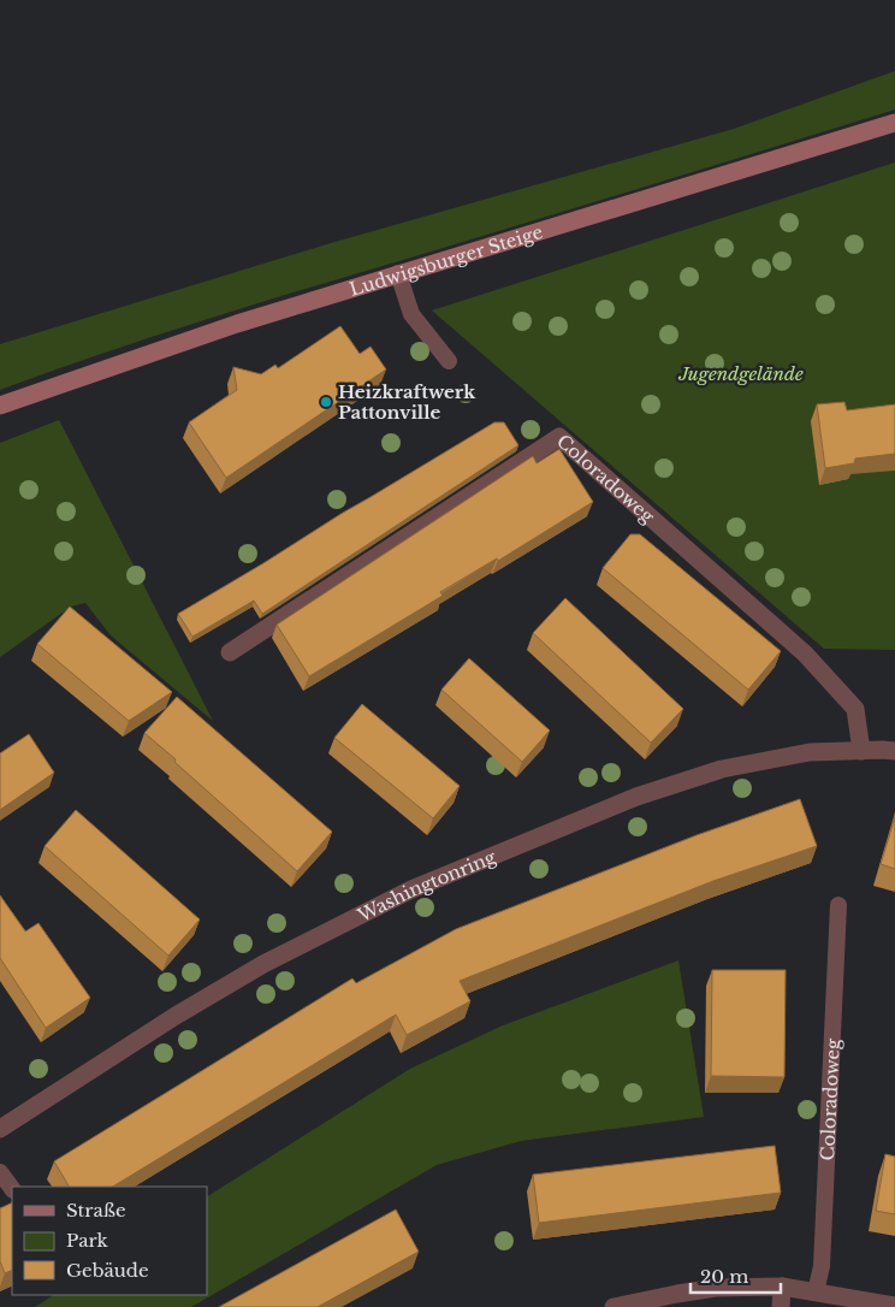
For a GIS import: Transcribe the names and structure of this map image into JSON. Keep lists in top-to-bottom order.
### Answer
{
  "streets": {
    "main road": ["Ludwigsburger Steige"],
    "street": ["Coloradoweg", "Washingtonring"]
  },
  "crossings": [
    ["Coloradoweg", "Washingtonring"]
  ],
  "parks": ["Jugendgelände"],
  "places": ["Heizkraftwerk Pattonville"],
  "legend": ["Straße", "Park", "Gebäude"],
  "scale_bar": "20 m"
}
